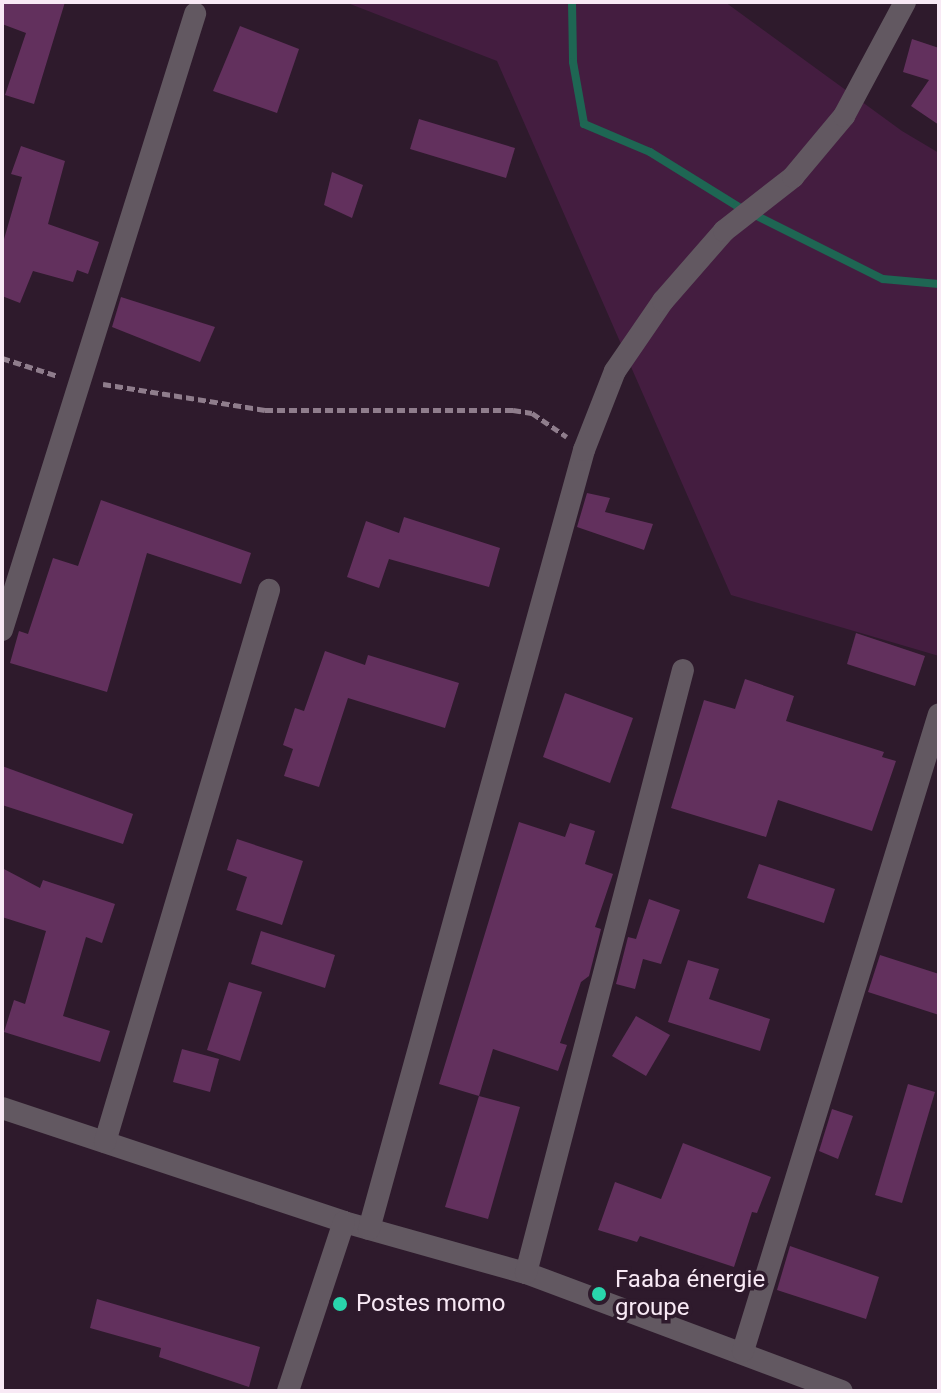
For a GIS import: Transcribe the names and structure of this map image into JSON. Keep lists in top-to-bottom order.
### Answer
{
  "places": ["Faaba énergie groupe", "Postes momo"]
}
